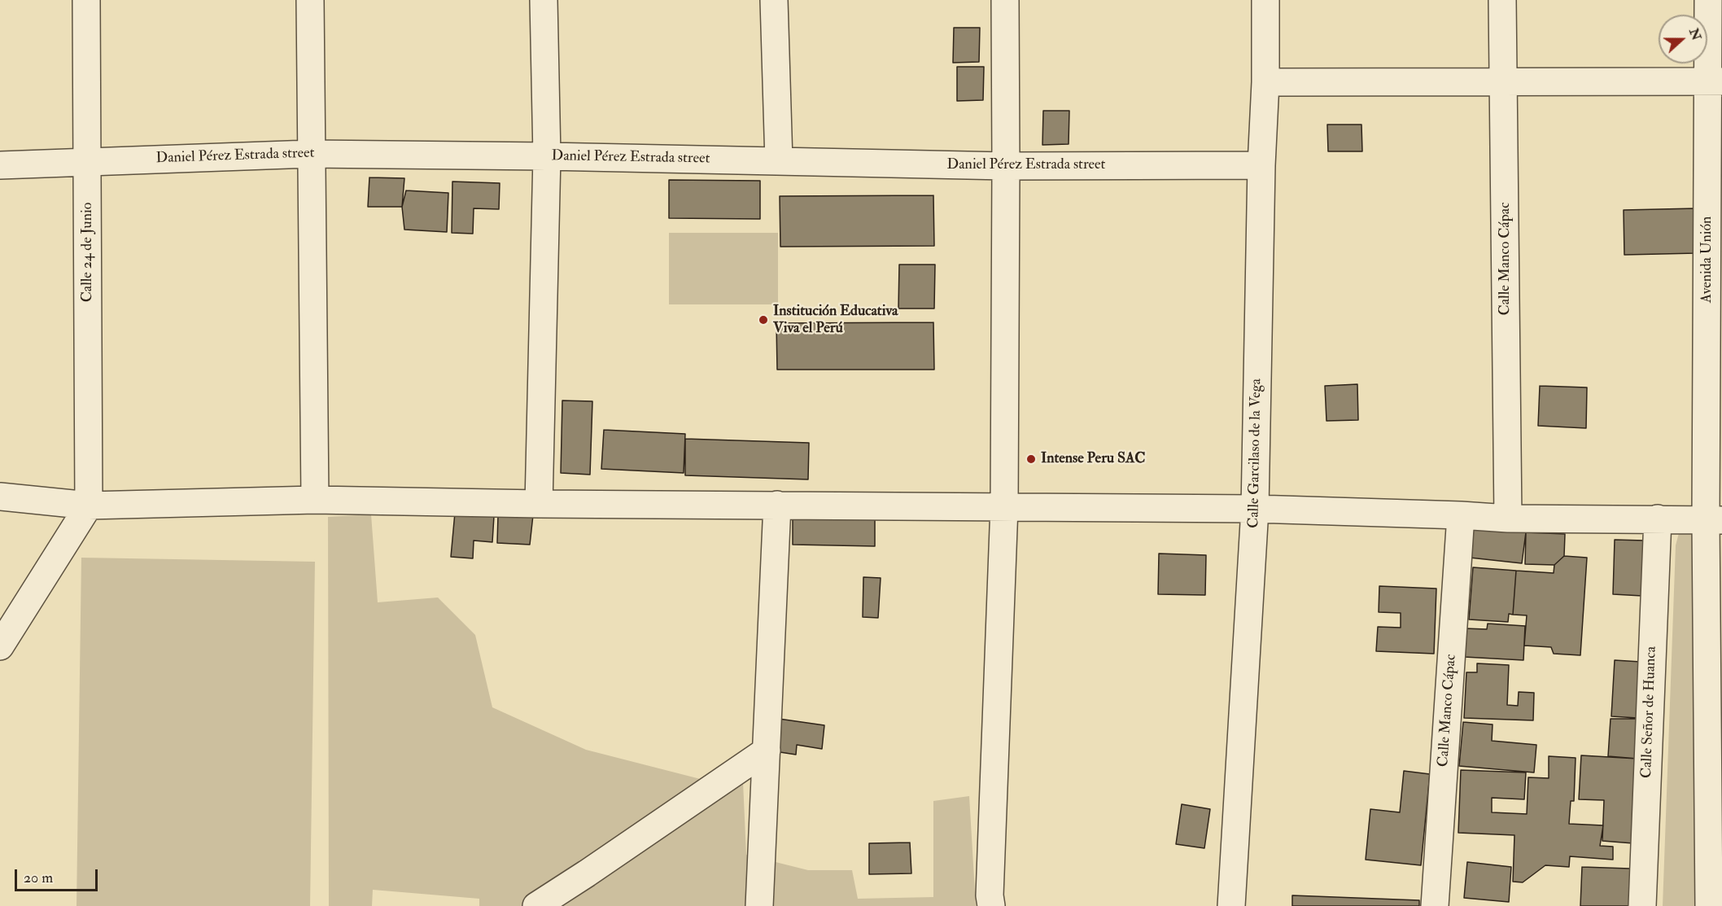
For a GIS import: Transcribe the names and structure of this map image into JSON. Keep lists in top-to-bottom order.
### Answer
{
  "streets": {
    "street": [
      "Daniel Pérez Estrada street",
      "Calle 24 de Junio",
      "Calle Manco Cápac",
      "Avenida Unión",
      "Calle Garcilaso de la Vega",
      "Calle Señor de Huanca"
    ]
  },
  "crossings": [
    ["Daniel Pérez Estrada street", "Calle 24 de Junio"],
    ["Daniel Pérez Estrada street", "Calle Garcilaso de la Vega"]
  ],
  "places": ["Institución Educativa Viva el Perú", "Intense Peru SAC"],
  "scale_bar": "20 m",
  "north": "right"
}
